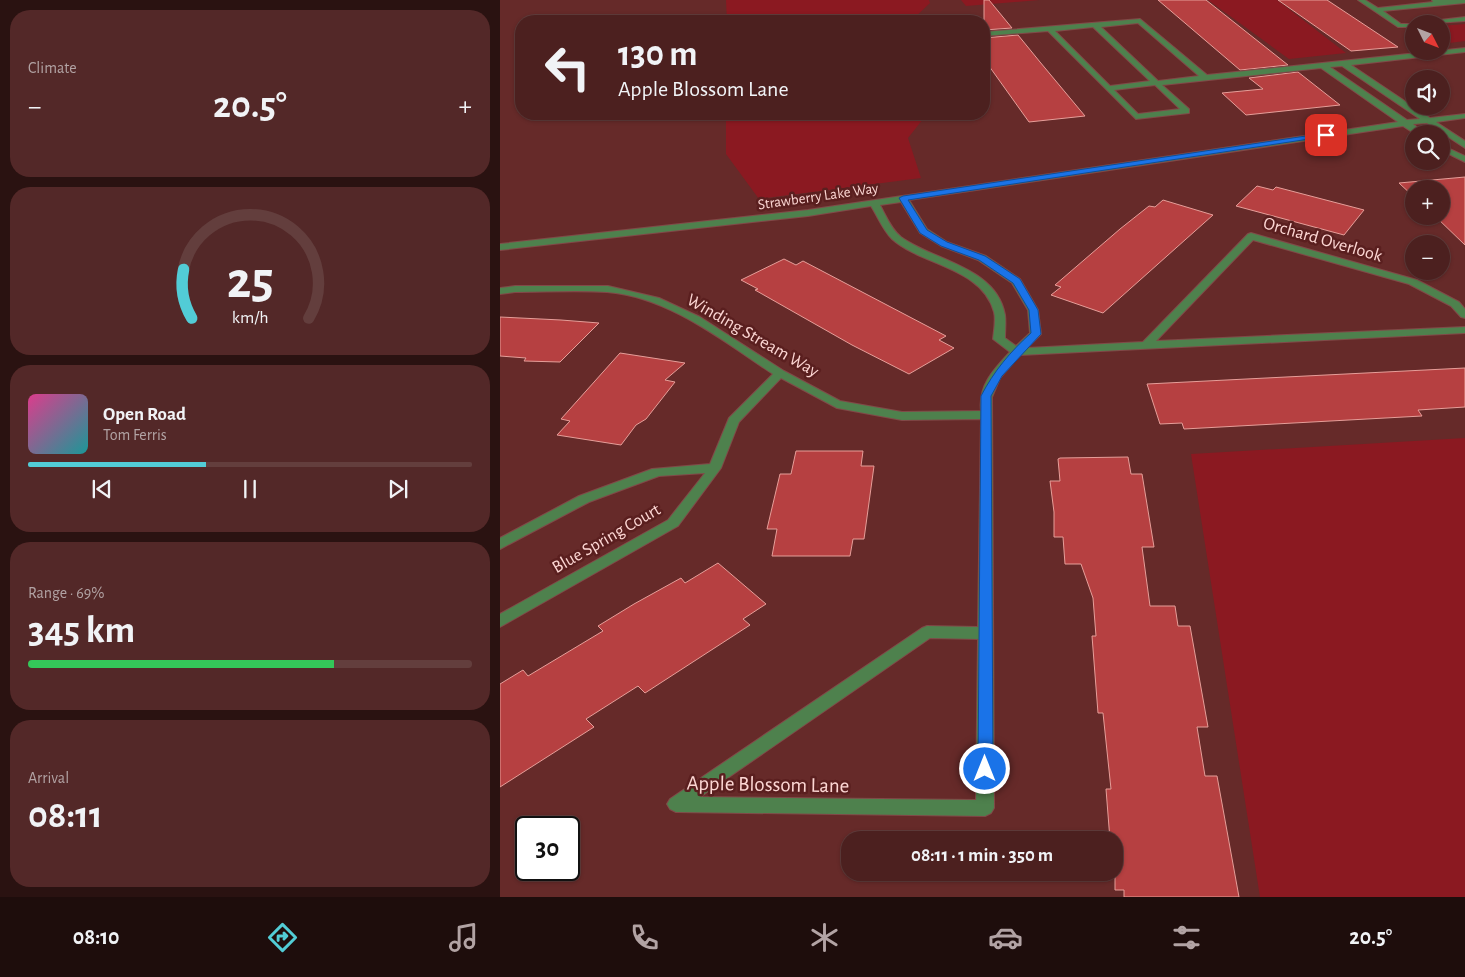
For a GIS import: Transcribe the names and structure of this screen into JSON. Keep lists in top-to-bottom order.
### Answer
{
  "streets": {
    "street": [
      "Strawberry Lake Way",
      "Orchard Overlook",
      "Winding Stream Way",
      "Blue Spring Court",
      "Apple Blossom Lane"
    ]
  },
  "crossings": [
    ["Strawberry Lake Way", "Apple Blossom Lane"],
    ["Winding Stream Way", "Blue Spring Court"],
    ["Winding Stream Way", "Apple Blossom Lane"]
  ],
  "north": "bottom right",
  "page": {
    "tile": [
      "Climate",
      ["Range · 69%", "345 km"],
      ["Arrival", "08:11"]
    ],
    "map_buttons": ["+", "−"],
    "turn": ["130 m", "Apple Blossom Lane"],
    "heat": ["−", "20.5°", "+"],
    "song": ["Open Road", "Tom Ferris"],
    "limit": "30",
    "trip": "08:11 · 1 min · 350 m",
    "tabs": ["08:10", "20.5°"],
    "gauge": ["25", "km/h"]
  }
}
